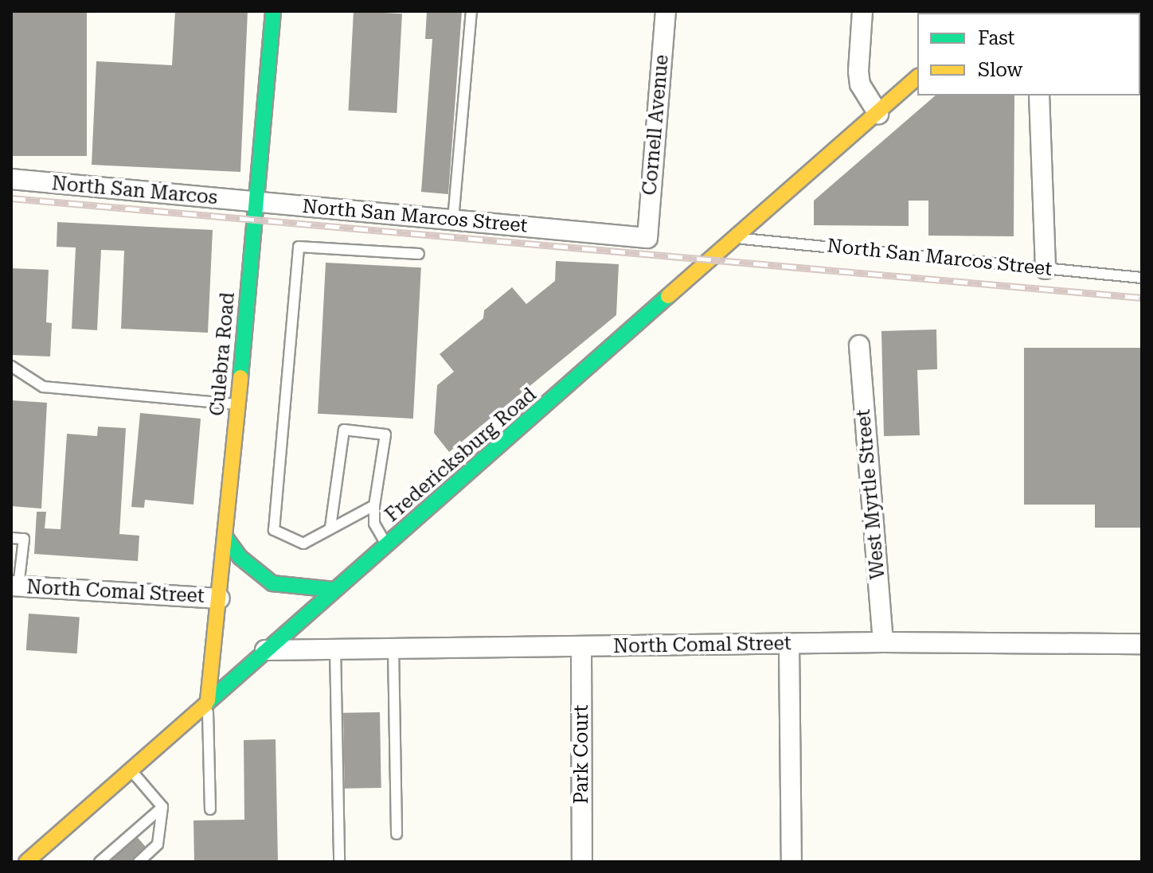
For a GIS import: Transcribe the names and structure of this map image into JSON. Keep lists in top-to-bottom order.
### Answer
{
  "streets": {
    "main road": ["Culebra Road", "Fredericksburg Road"],
    "street": [
      "Cornell Avenue",
      "North San Marcos",
      "North San Marcos Street",
      "West Myrtle Street",
      "North Comal Street",
      "Park Court"
    ]
  },
  "crossings": [
    ["Cornell Avenue", "North San Marcos Street"],
    ["North San Marcos", "North San Marcos Street"],
    ["North San Marcos", "Culebra Road"],
    ["North San Marcos Street", "Culebra Road"],
    ["North San Marcos Street", "Fredericksburg Road"],
    ["Culebra Road", "Fredericksburg Road"],
    ["Culebra Road", "North Comal Street"],
    ["Fredericksburg Road", "North Comal Street"],
    ["West Myrtle Street", "North Comal Street"],
    ["North Comal Street", "Park Court"]
  ],
  "legend": ["Fast", "Slow"]
}
